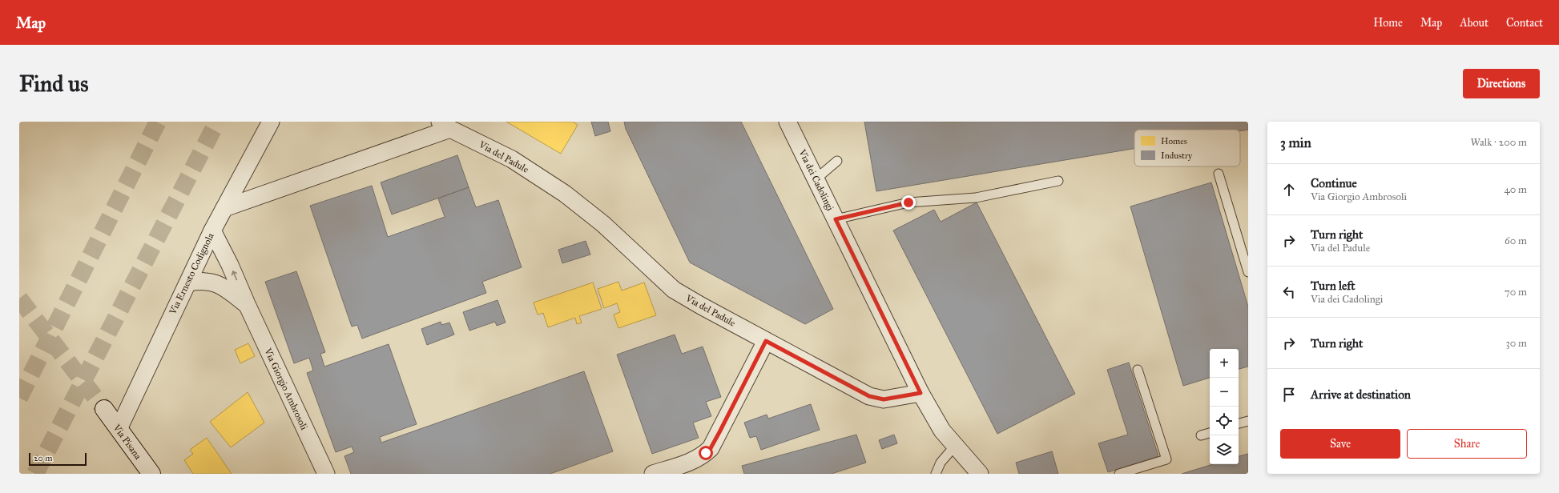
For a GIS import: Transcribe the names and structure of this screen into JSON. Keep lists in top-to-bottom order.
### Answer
{
  "streets": {
    "main road": ["Via Pisana"],
    "street": [
      "Via del Padule",
      "Via dei Cadolingi",
      "Via Ernesto Codignola",
      "Via Giorgio Ambrosoli"
    ]
  },
  "crossings": [
    ["Via del Padule", "Via dei Cadolingi"],
    ["Via Ernesto Codignola", "Via Giorgio Ambrosoli"],
    ["Via Ernesto Codignola", "Via Pisana"]
  ],
  "legend": ["Homes", "Industry"],
  "scale_bar": "20 m",
  "page": {
    "header": "Map",
    "nav": [
      "Home",
      "Map",
      "About",
      "Contact"
    ],
    "buttons": [
      "Directions",
      ["Save", "Share"]
    ],
    "title": "Find us",
    "heading": ["3 min", "Walk · 200 m"],
    "list": [
      ["Continue", "Via Giorgio Ambrosoli", "40 m"],
      ["Turn right", "Via del Padule", "60 m"],
      ["Turn left", "Via dei Cadolingi", "70 m"],
      ["Turn right", "30 m"],
      "Arrive at destination"
    ],
    "map_buttons": ["+", "−"],
    "scale": "20 m"
  }
}
